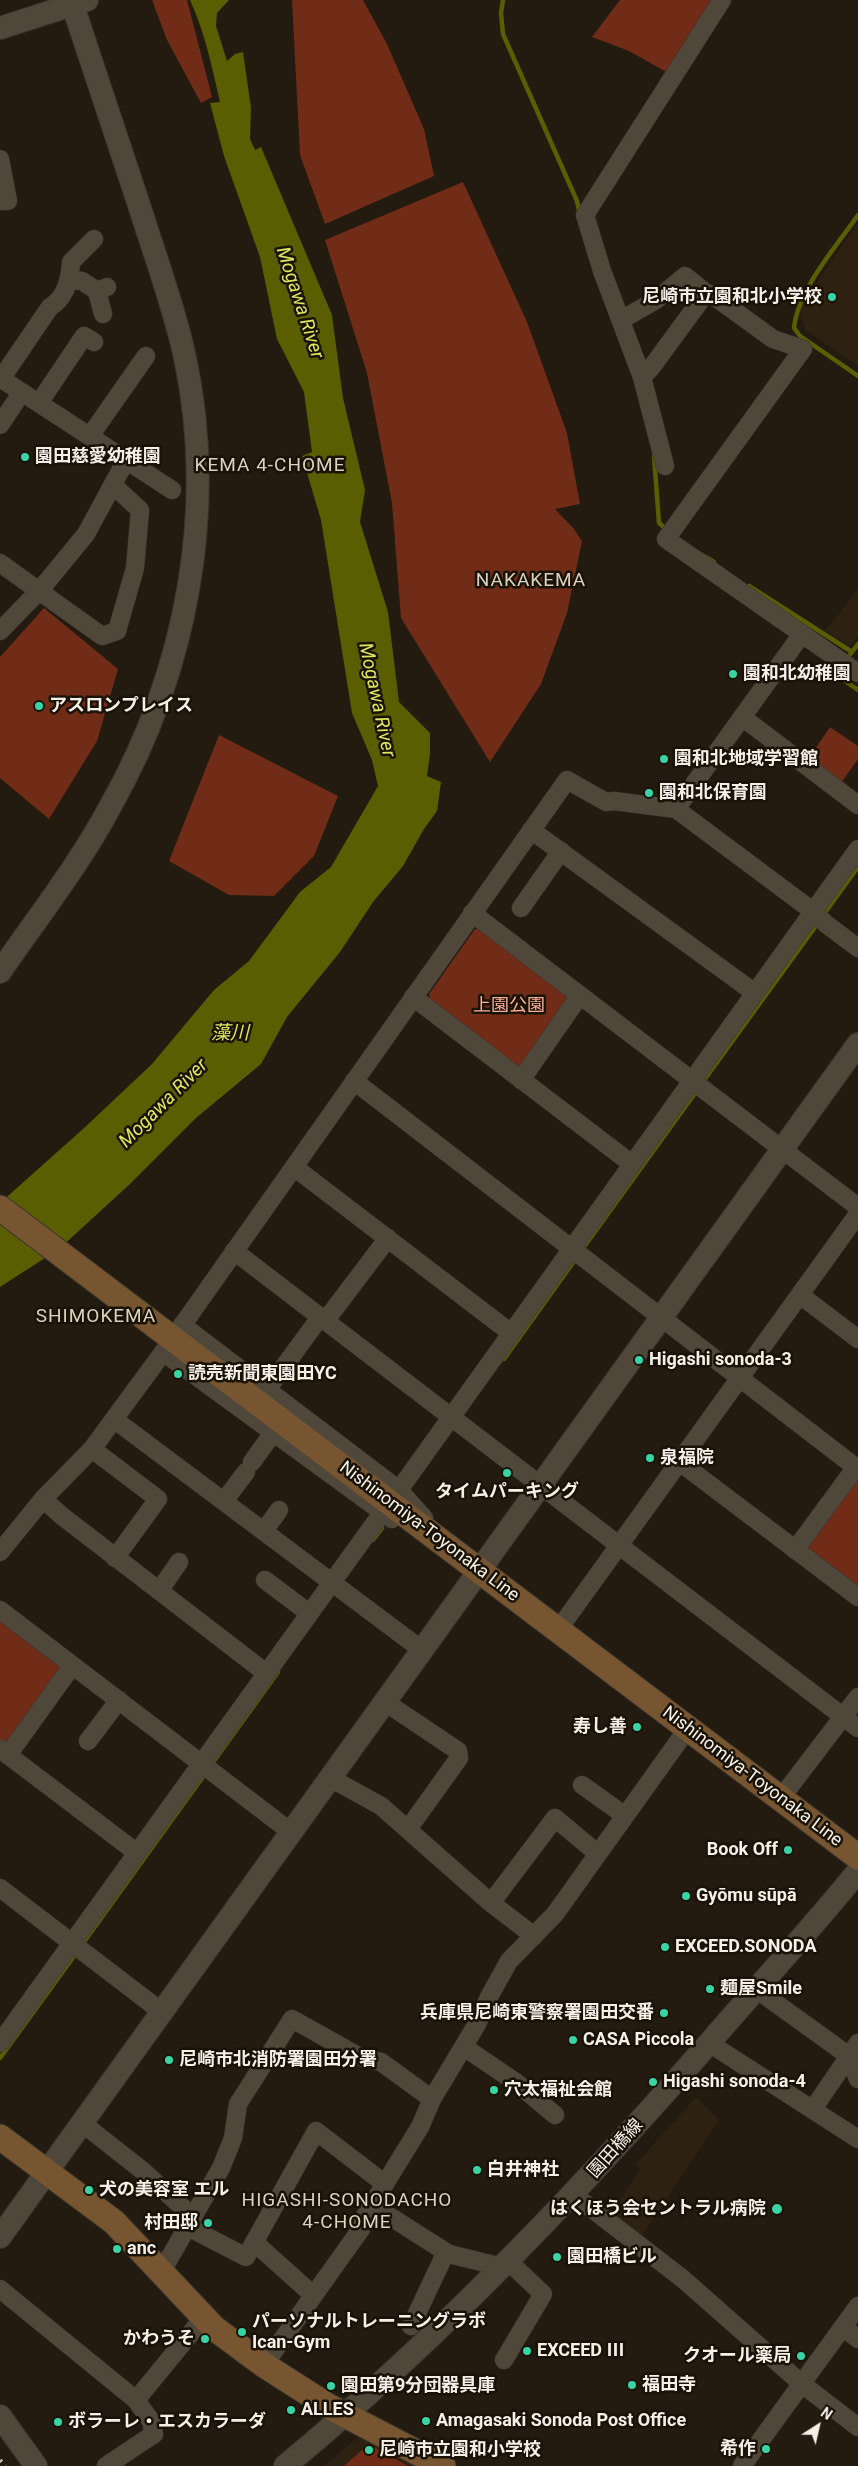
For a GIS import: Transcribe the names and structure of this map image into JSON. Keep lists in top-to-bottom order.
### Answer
{
  "streets": {
    "main road": ["Nishinomiya-Toyonaka Line"],
    "street": ["園田橋線"]
  },
  "districts": [
    "KEMA 4-CHOME",
    "NAKAKEMA",
    "SHIMOKEMA",
    "HIGASHI-SONODACHO 4-CHOME"
  ],
  "water": ["Mogawa River", "藻川"],
  "parks": ["上園公園"],
  "places": [
    "尼崎市立園和北小学校",
    "園田慈愛幼稚園",
    "園和北幼稚園",
    "アスロンプレイス",
    "園和北地域学習館",
    "園和北保育園",
    "Higashi sonoda-3",
    "読売新聞東園田YC",
    "泉福院",
    "タイムパーキング",
    "寿し善",
    "Book Off",
    "Gyōmu sūpā",
    "EXCEED.SONODA",
    "麺屋Smile",
    "兵庫県尼崎東警察署園田交番",
    "CASA Piccola",
    "尼崎市北消防署園田分署",
    "Higashi sonoda-4",
    "穴太福祉会館",
    "白井神社",
    "犬の美容室 エル",
    "はくほう会セントラル病院",
    "村田邸",
    "anc",
    "園田橋ビル",
    "パーソナルトレーニングラボ Ican-Gym",
    "かわうそ",
    "EXCEED Ⅲ",
    "クオール薬局",
    "福田寺",
    "園田第9分団器具庫",
    "ALLES",
    "Amagasaki Sonoda Post Office",
    "ボラーレ・エスカラーダ",
    "希作",
    "尼崎市立園和小学校"
  ],
  "north": "top right"
}
